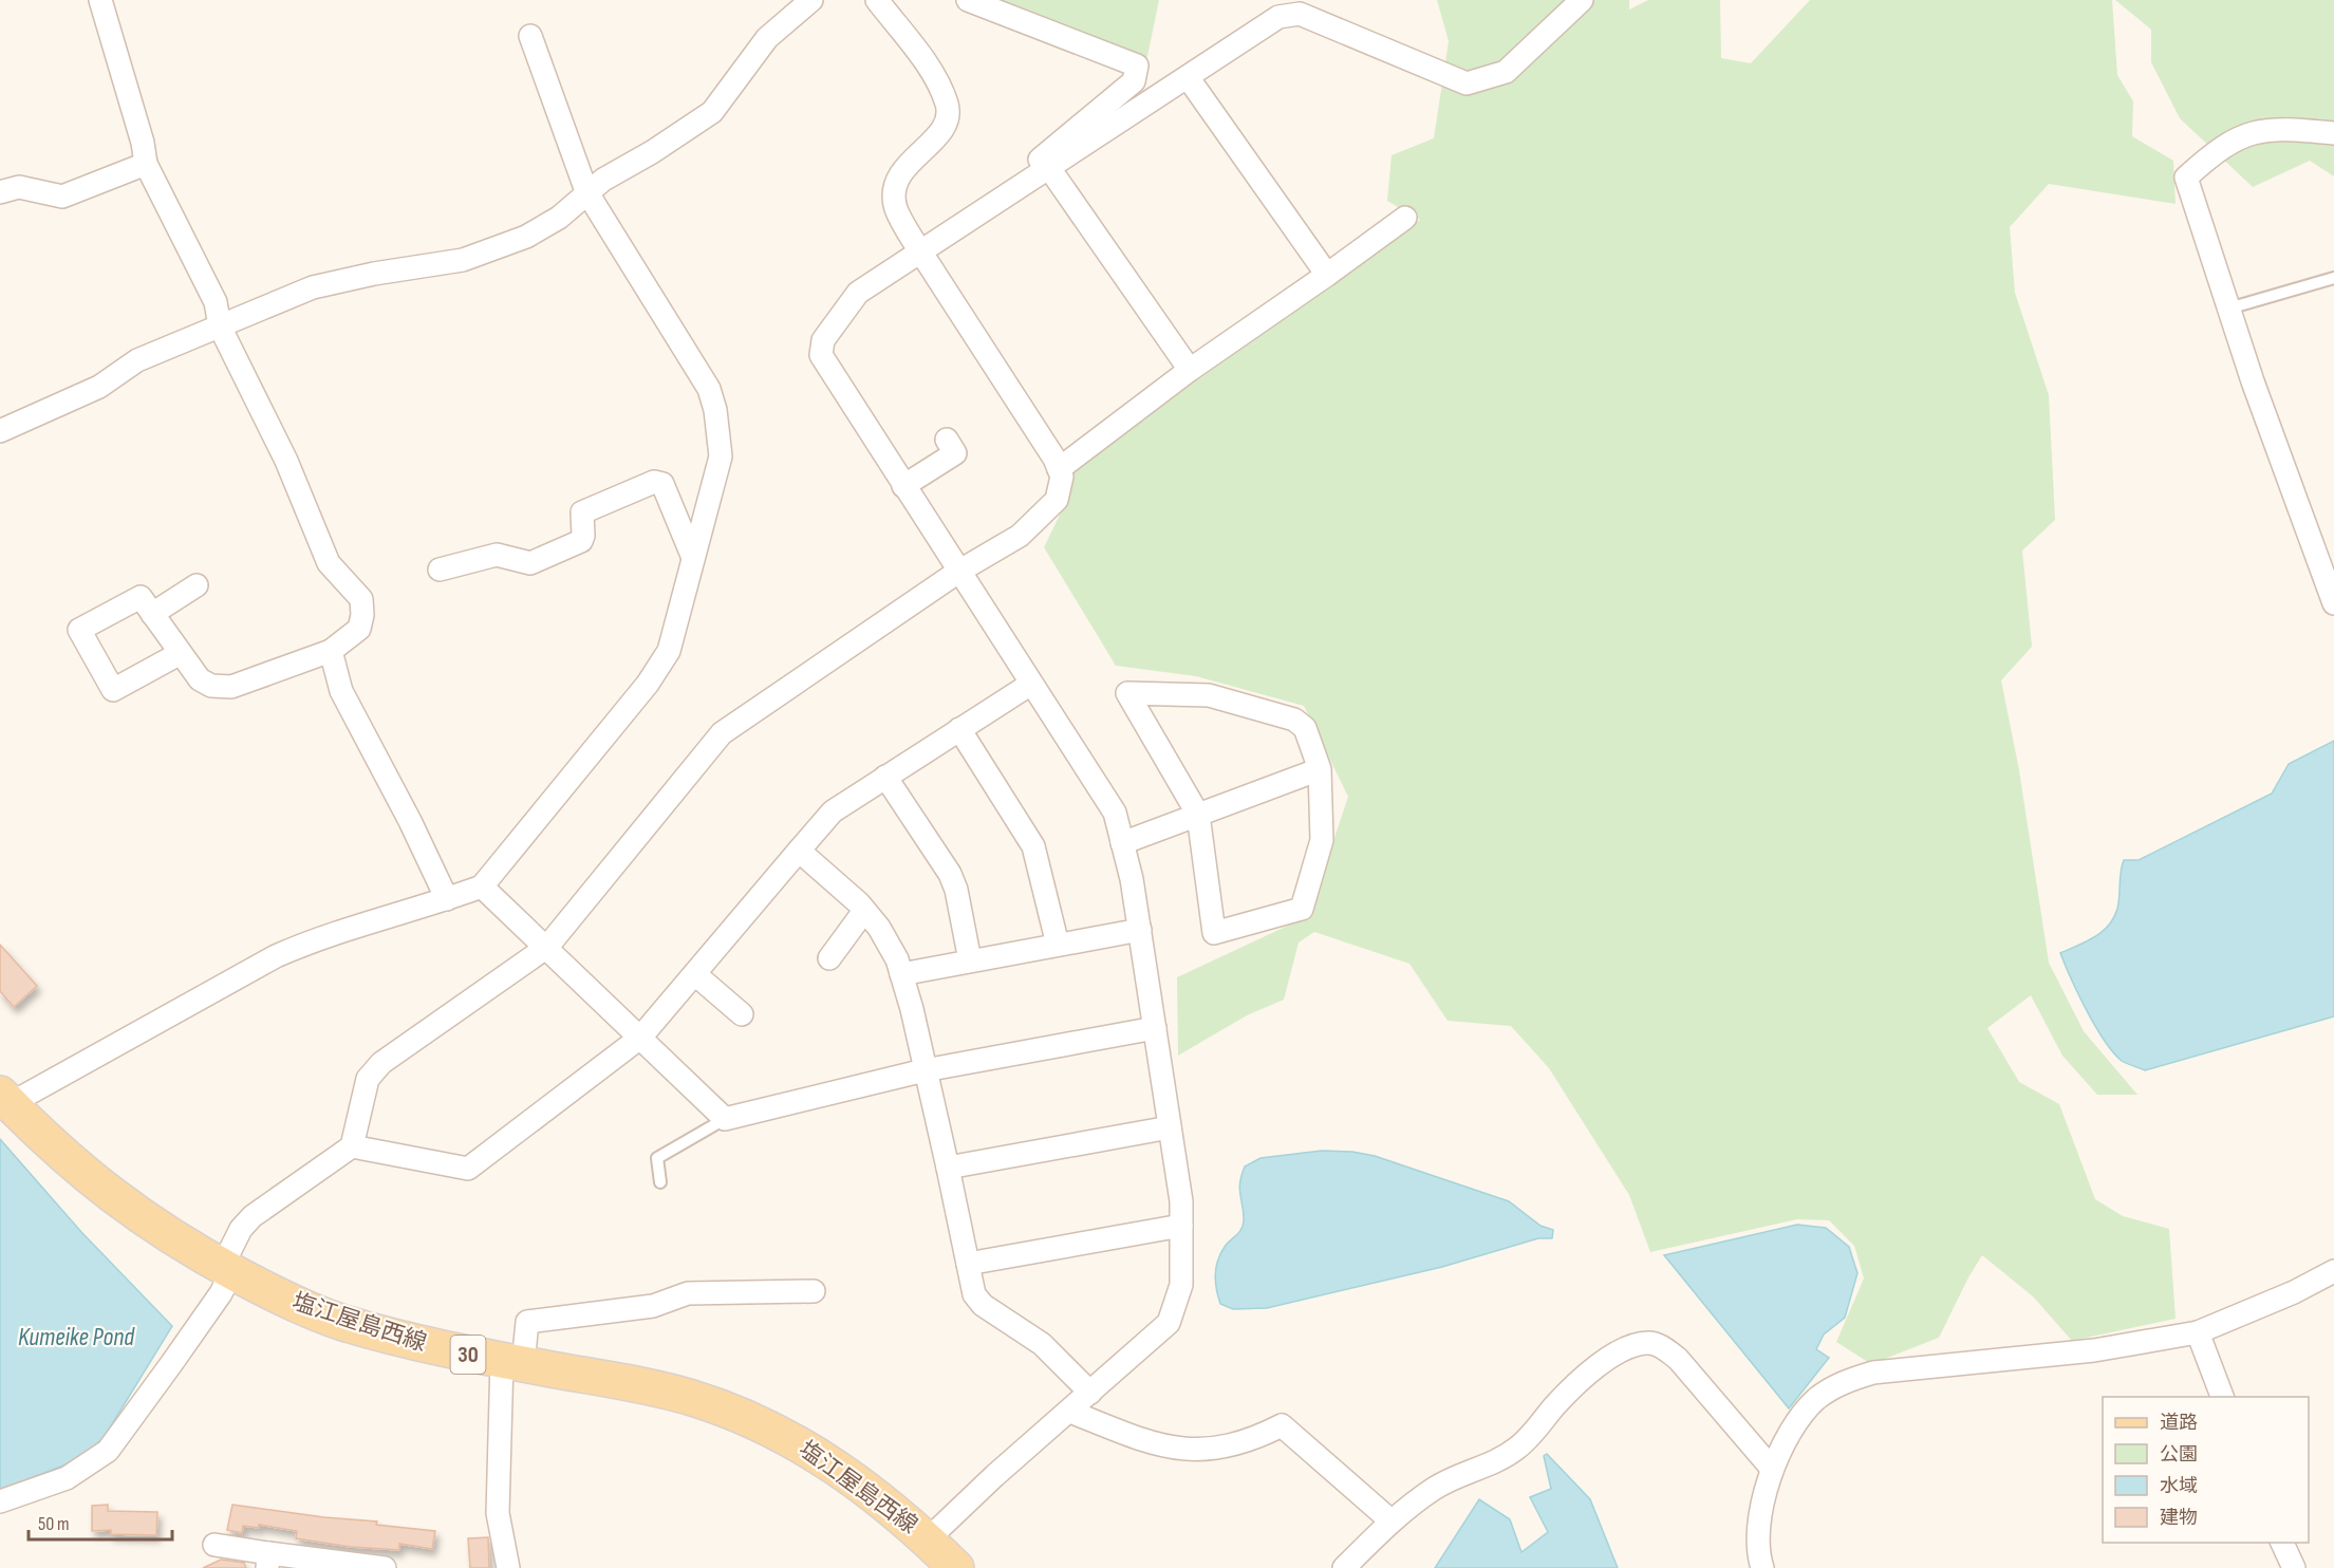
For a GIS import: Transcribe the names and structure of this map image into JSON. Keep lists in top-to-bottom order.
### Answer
{
  "streets": {
    "main road": ["塩江屋島西線", "30"]
  },
  "water": ["Kumeike Pond"],
  "legend": [
    "道路",
    "公園",
    "水域",
    "建物"
  ],
  "scale_bar": "50 m"
}
